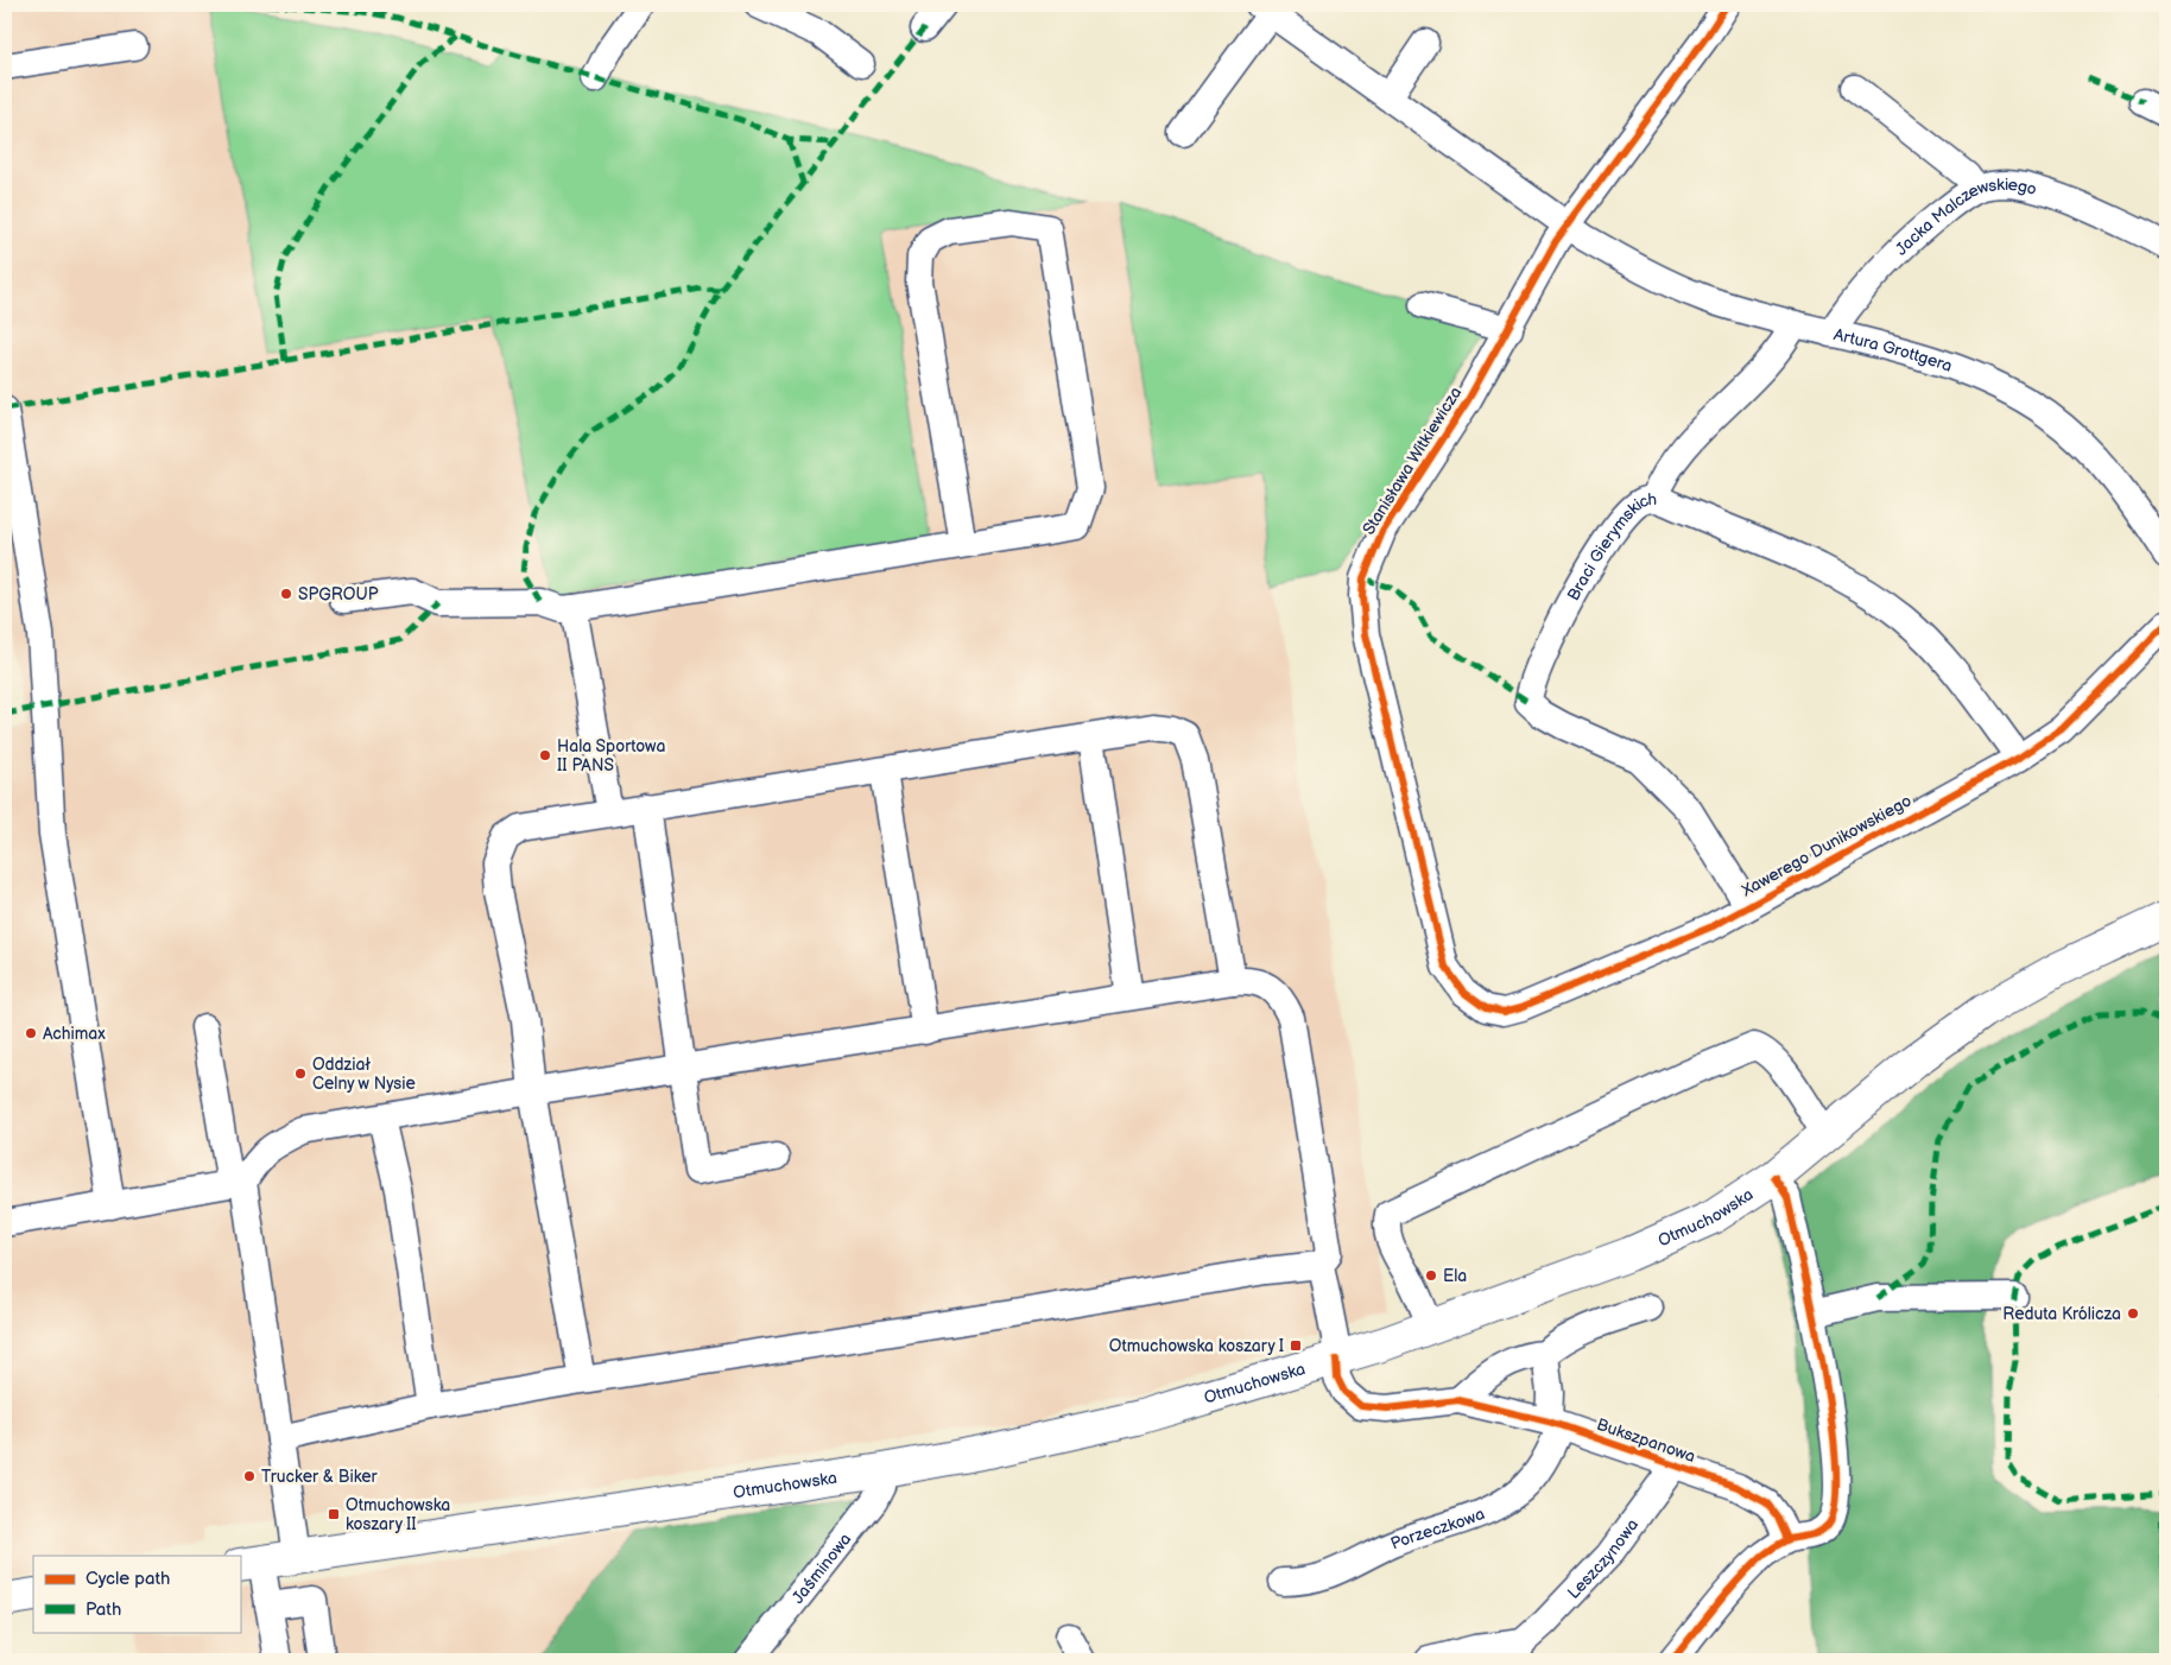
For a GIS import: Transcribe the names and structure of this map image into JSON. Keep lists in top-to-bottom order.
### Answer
{
  "streets": {
    "main road": ["Otmuchowska"],
    "street": [
      "Jacka Malczewskiego",
      "Artura Grottgera",
      "Stanisława Witkiewicza",
      "Braci Gierymskich",
      "Xawerego Dunikowskiego",
      "Bukszpanowa",
      "Porzeczkowa",
      "Leszczynowa",
      "Jaśminowa"
    ]
  },
  "crossings": [
    ["Jacka Malczewskiego", "Artura Grottgera"],
    ["Artura Grottgera", "Stanisława Witkiewicza"],
    ["Stanisława Witkiewicza", "Xawerego Dunikowskiego"],
    ["Braci Gierymskich", "Xawerego Dunikowskiego"],
    ["Otmuchowska", "Bukszpanowa"],
    ["Otmuchowska", "Jaśminowa"],
    ["Bukszpanowa", "Porzeczkowa"],
    ["Bukszpanowa", "Leszczynowa"]
  ],
  "places": {
    "other": [
      "SPGROUP",
      "Hala Sportowa II PANS",
      "Achimax",
      "Oddział Celny w Nysie",
      "Ela",
      "Reduta Królicza",
      "Trucker & Biker"
    ],
    "transit": ["Otmuchowska koszary I", "Otmuchowska koszary II"]
  },
  "legend": ["Cycle path", "Path"]
}
